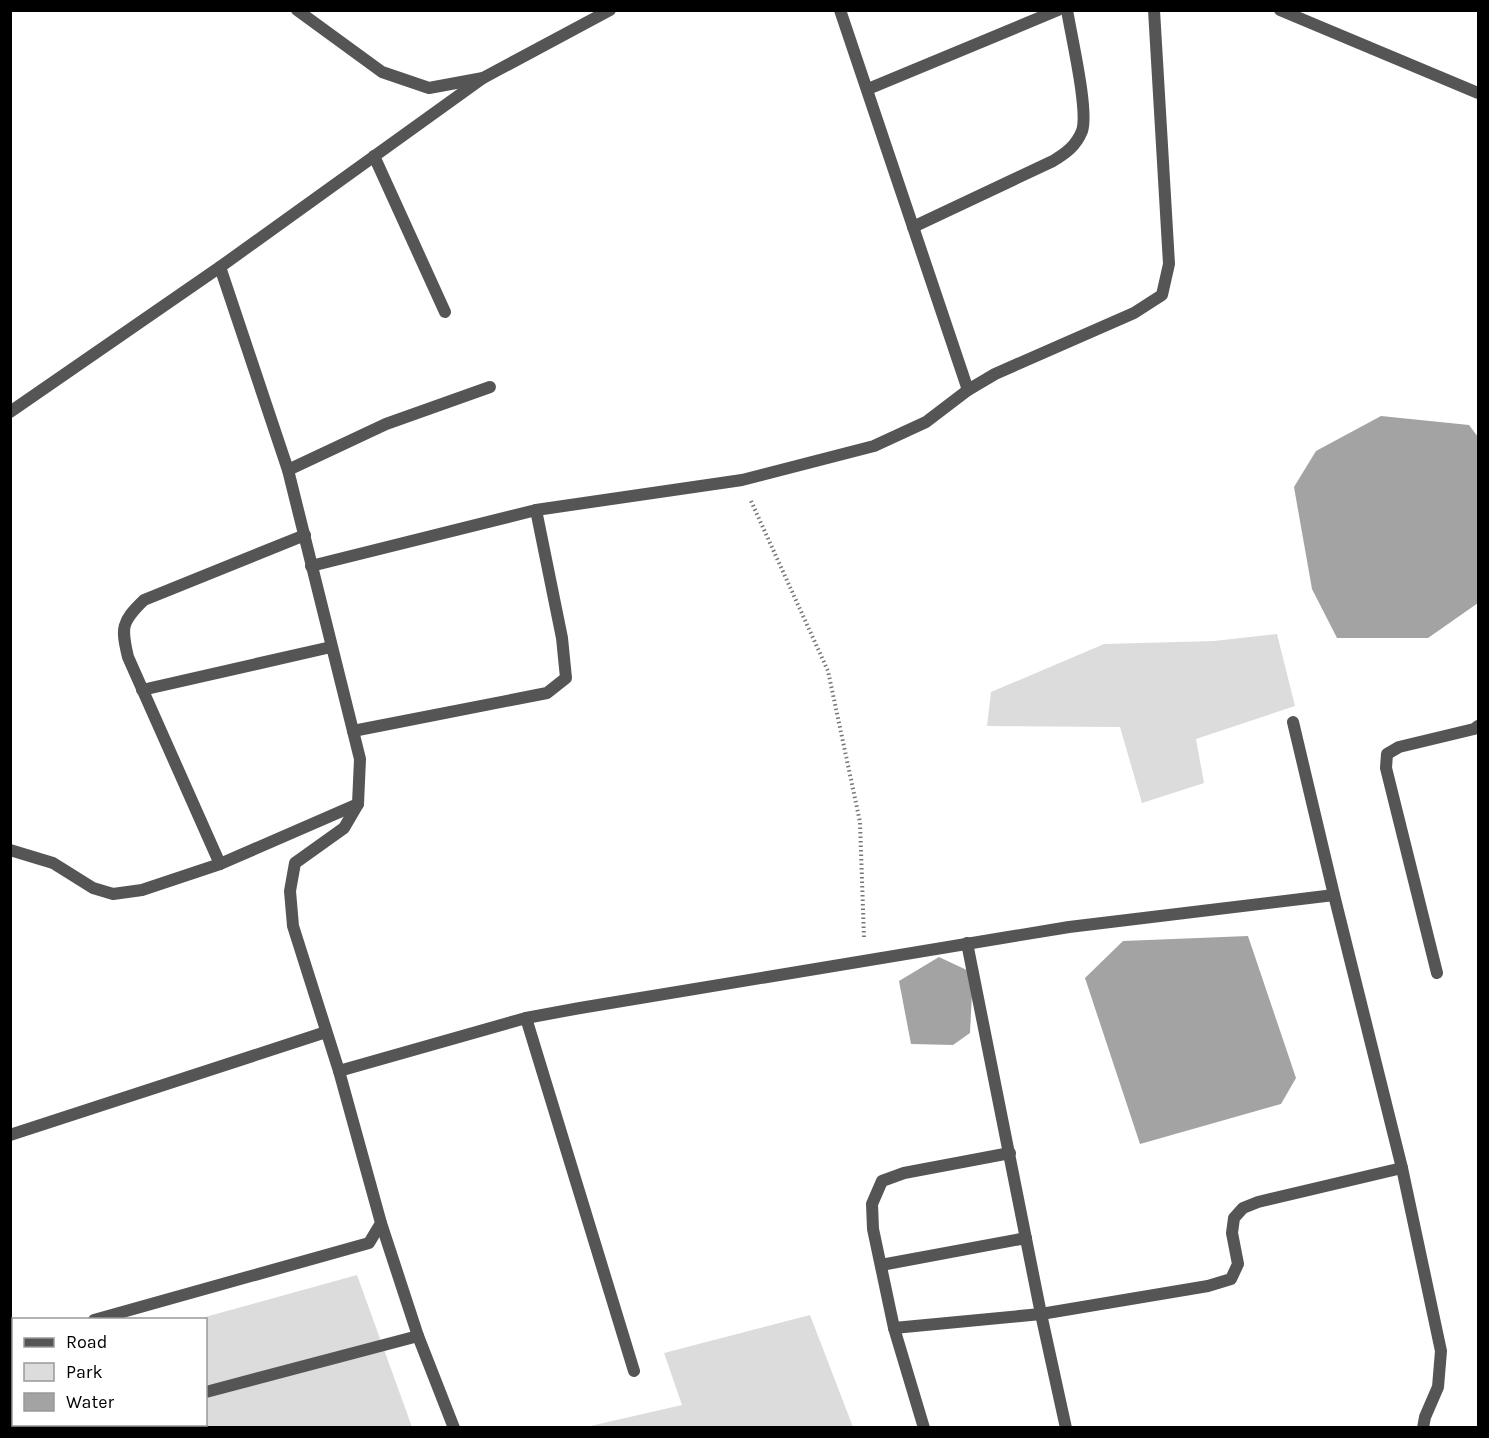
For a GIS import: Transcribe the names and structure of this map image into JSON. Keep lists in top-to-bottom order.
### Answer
{
  "legend": ["Road", "Park", "Water"]
}
